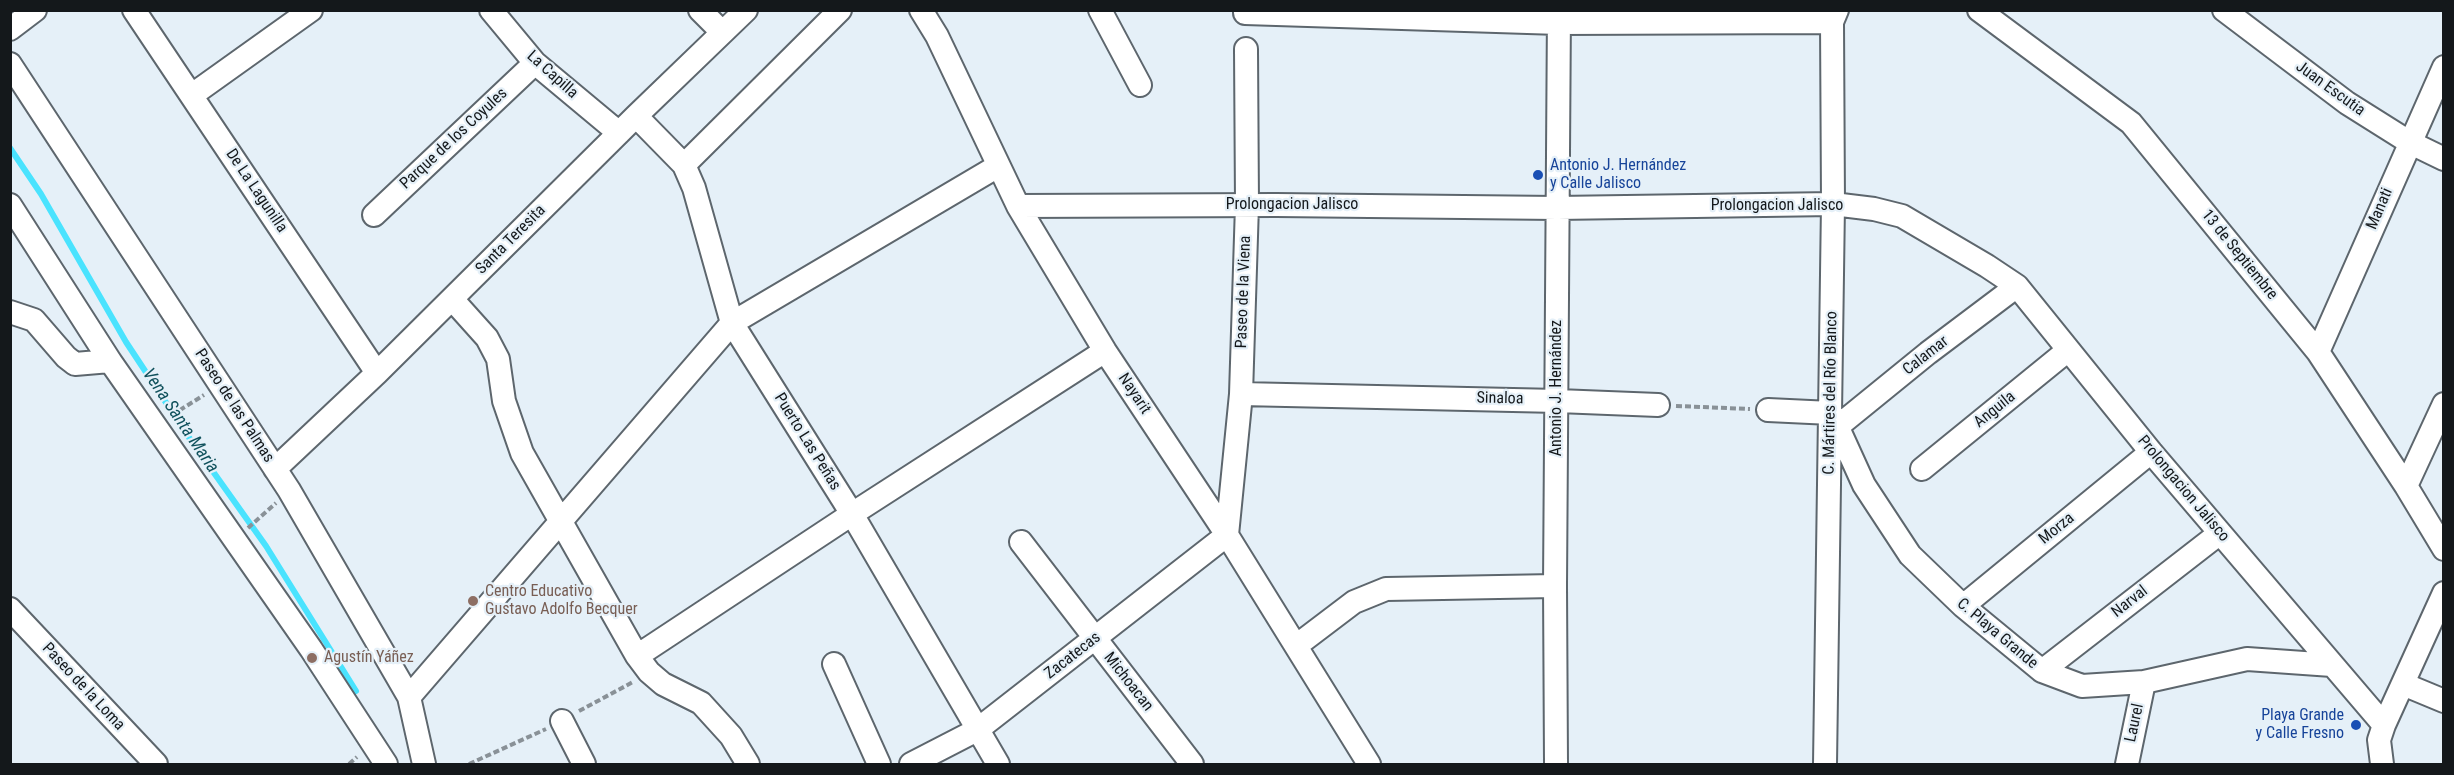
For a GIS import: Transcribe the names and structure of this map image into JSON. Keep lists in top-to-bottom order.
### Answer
{
  "streets": {
    "street": [
      "La Capilla",
      "Juan Escutia",
      "Parque de los Coyules",
      "De La Lagunilla",
      "Prolongacion Jalisco",
      "Manati",
      "Santa Teresita",
      "13 de Septiembre",
      "Paseo de la Viena",
      "Calamar",
      "Antonio J. Hernández",
      "C. Mártires del Río Blanco",
      "Nayarit",
      "Sinaloa",
      "Paseo de las Palmas",
      "Anguila",
      "Puerto Las Peñas",
      "Morza",
      "Narval",
      "C. Playa Grande",
      "Zacatecas",
      "Michoacan",
      "Paseo de la Loma",
      "Laurel"
    ]
  },
  "crossings": [
    ["La Capilla", "Parque de los Coyules"],
    ["La Capilla", "Santa Teresita"],
    ["Juan Escutia", "Manati"],
    ["De La Lagunilla", "Santa Teresita"],
    ["Prolongacion Jalisco", "Paseo de la Viena"],
    ["Prolongacion Jalisco", "Calamar"],
    ["Prolongacion Jalisco", "Antonio J. Hernández"],
    ["Prolongacion Jalisco", "C. Mártires del Río Blanco"],
    ["Prolongacion Jalisco", "Nayarit"],
    ["Prolongacion Jalisco", "Anguila"],
    ["Prolongacion Jalisco", "Morza"],
    ["Prolongacion Jalisco", "Narval"],
    ["Prolongacion Jalisco", "C. Playa Grande"],
    ["Manati", "13 de Septiembre"],
    ["Santa Teresita", "Paseo de las Palmas"],
    ["Santa Teresita", "Puerto Las Peñas"],
    ["Paseo de la Viena", "Nayarit"],
    ["Paseo de la Viena", "Sinaloa"],
    ["Paseo de la Viena", "Zacatecas"],
    ["Calamar", "C. Mártires del Río Blanco"],
    ["Calamar", "C. Playa Grande"],
    ["Antonio J. Hernández", "Sinaloa"],
    ["C. Mártires del Río Blanco", "C. Playa Grande"],
    ["Nayarit", "Zacatecas"],
    ["Puerto Las Peñas", "Zacatecas"],
    ["Morza", "C. Playa Grande"],
    ["Narval", "C. Playa Grande"],
    ["C. Playa Grande", "Laurel"],
    ["Zacatecas", "Michoacan"]
  ],
  "water": ["Vena Santa Maria"],
  "places": [
    "Antonio J. Hernández y Calle Jalisco",
    "Centro Educativo Gustavo Adolfo Becquer",
    "Agustín Yáñez",
    "Playa Grande y Calle Fresno"
  ]
}
